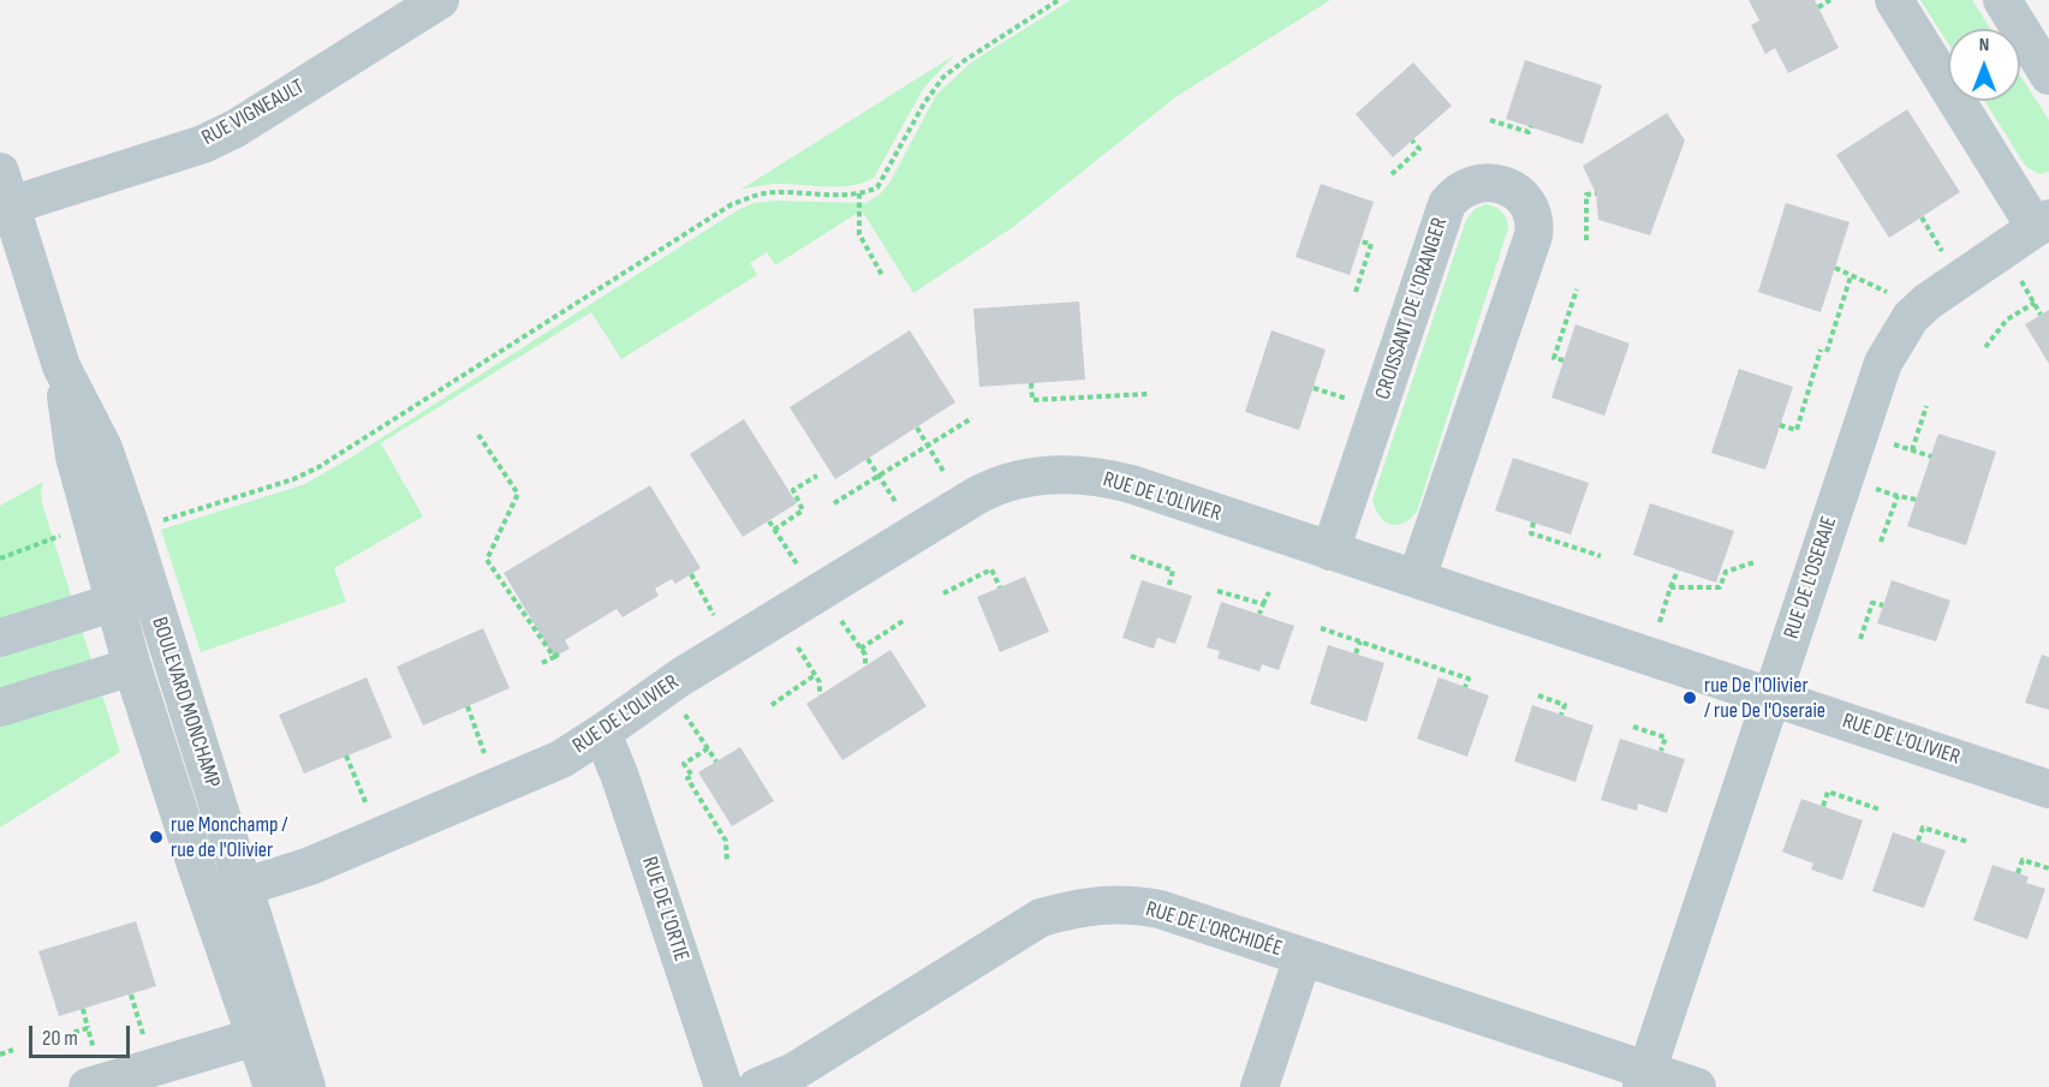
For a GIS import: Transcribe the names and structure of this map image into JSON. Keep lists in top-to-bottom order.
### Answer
{
  "streets": {
    "street": [
      "RUE VIGNEAULT",
      "CROISSANT DE L'ORANGER",
      "RUE DE L'OLIVIER",
      "RUE DE L'OSERAIE",
      "BOULEVARD MONCHAMP",
      "RUE DE L'ORTIE",
      "RUE DE L'ORCHIDÉE"
    ]
  },
  "crossings": [
    ["RUE VIGNEAULT", "BOULEVARD MONCHAMP"],
    ["CROISSANT DE L'ORANGER", "RUE DE L'OLIVIER"],
    ["RUE DE L'OLIVIER", "RUE DE L'OSERAIE"],
    ["RUE DE L'OLIVIER", "BOULEVARD MONCHAMP"],
    ["RUE DE L'OLIVIER", "RUE DE L'ORTIE"],
    ["RUE DE L'OSERAIE", "RUE DE L'ORCHIDÉE"]
  ],
  "places": ["rue De l'Olivier / rue De l'Oseraie", "rue Monchamp / rue de l'Olivier"],
  "scale_bar": "20 m",
  "north": "top"
}
